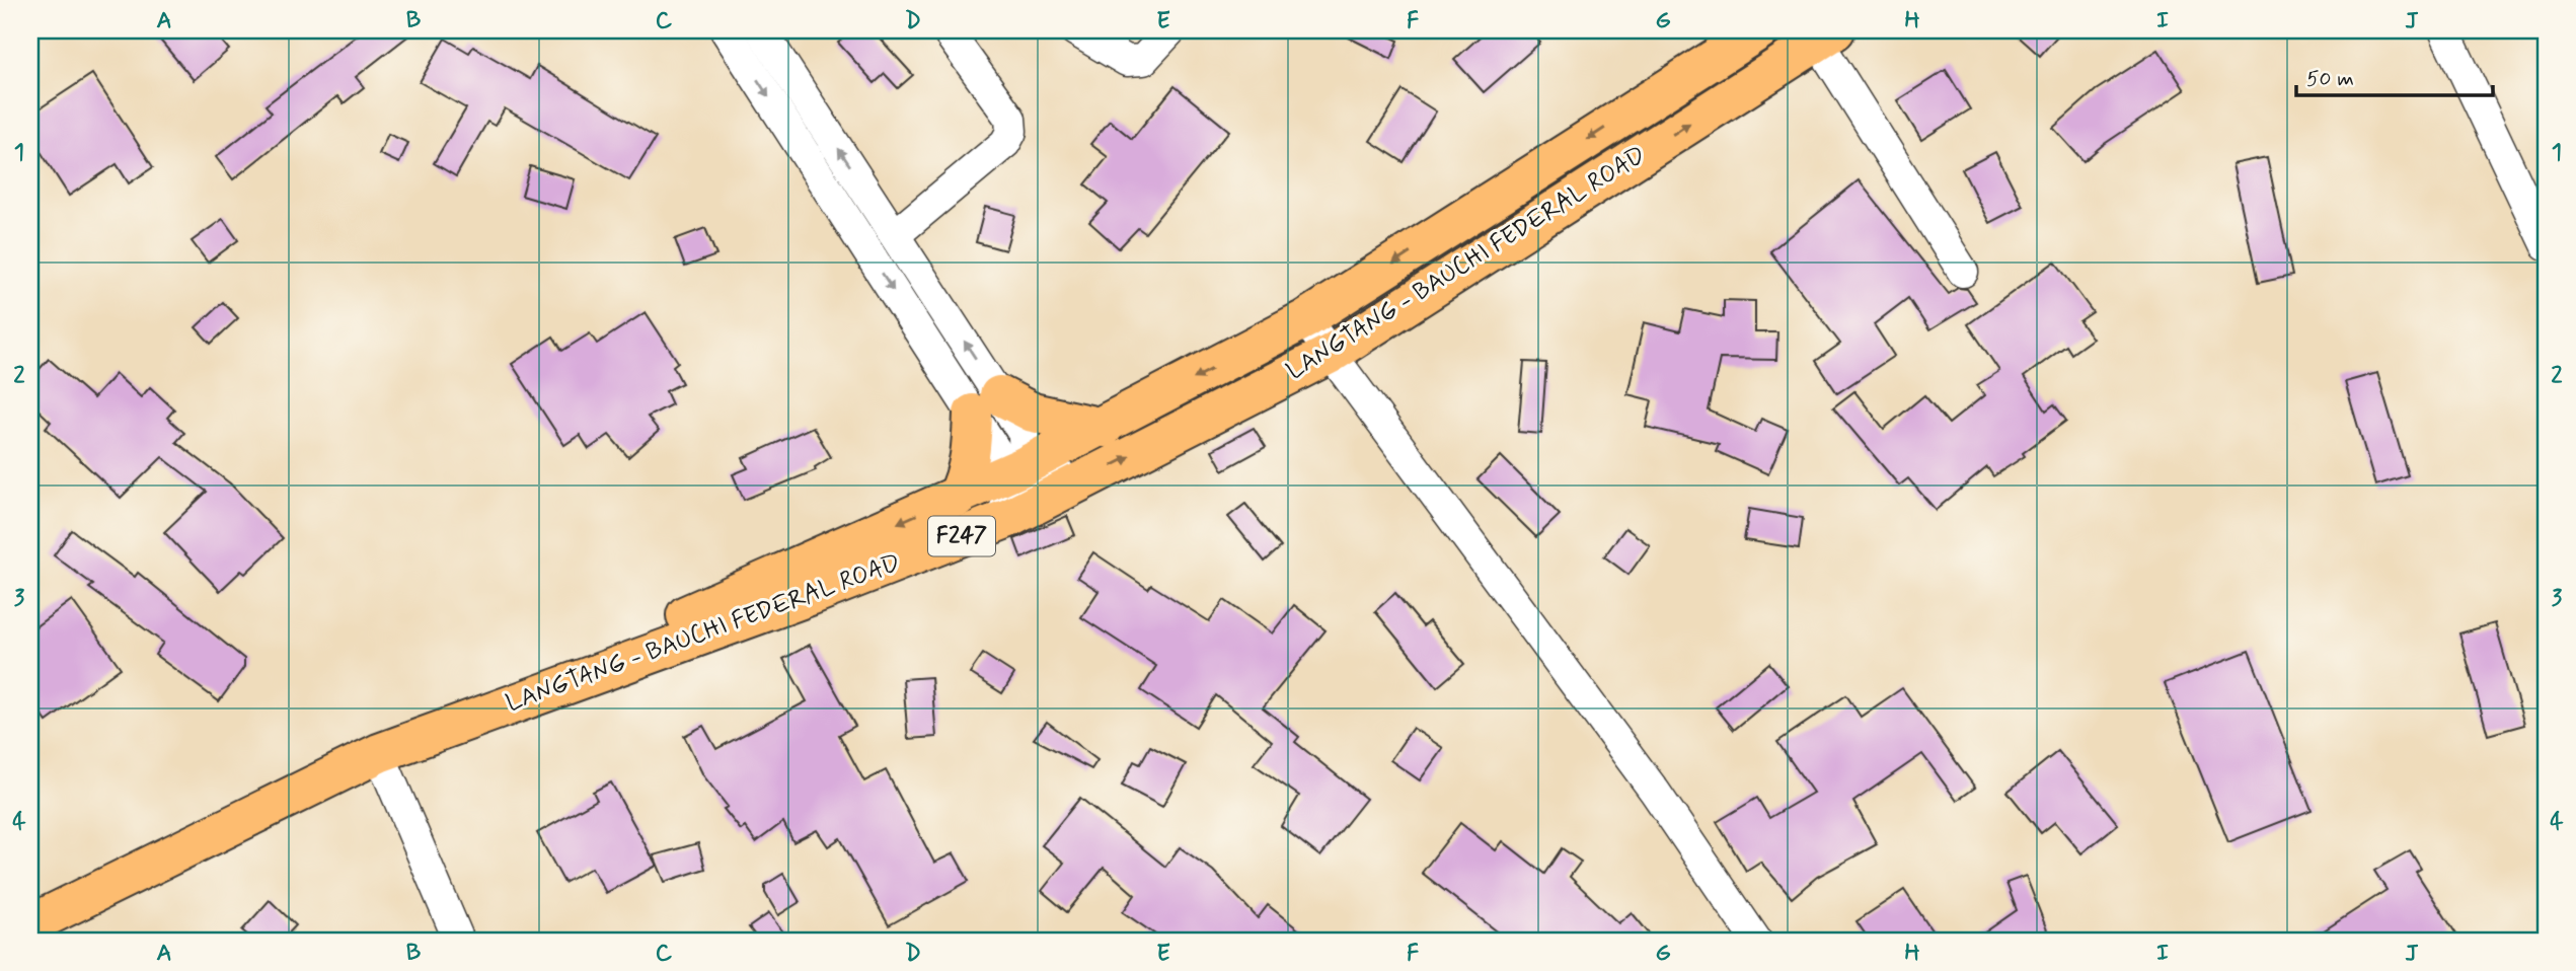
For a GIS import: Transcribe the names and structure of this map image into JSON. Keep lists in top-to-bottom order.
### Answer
{
  "streets": {
    "main road": ["LANGTANG - BAUCHI FEDERAL ROAD", "F247"]
  },
  "scale_bar": "50 m",
  "grid": {
    "columns": [
      "A",
      "B",
      "C",
      "D",
      "E",
      "F",
      "G",
      "H",
      "I",
      "J"
    ],
    "rows": [
      "1",
      "2",
      "3",
      "4"
    ]
  }
}
